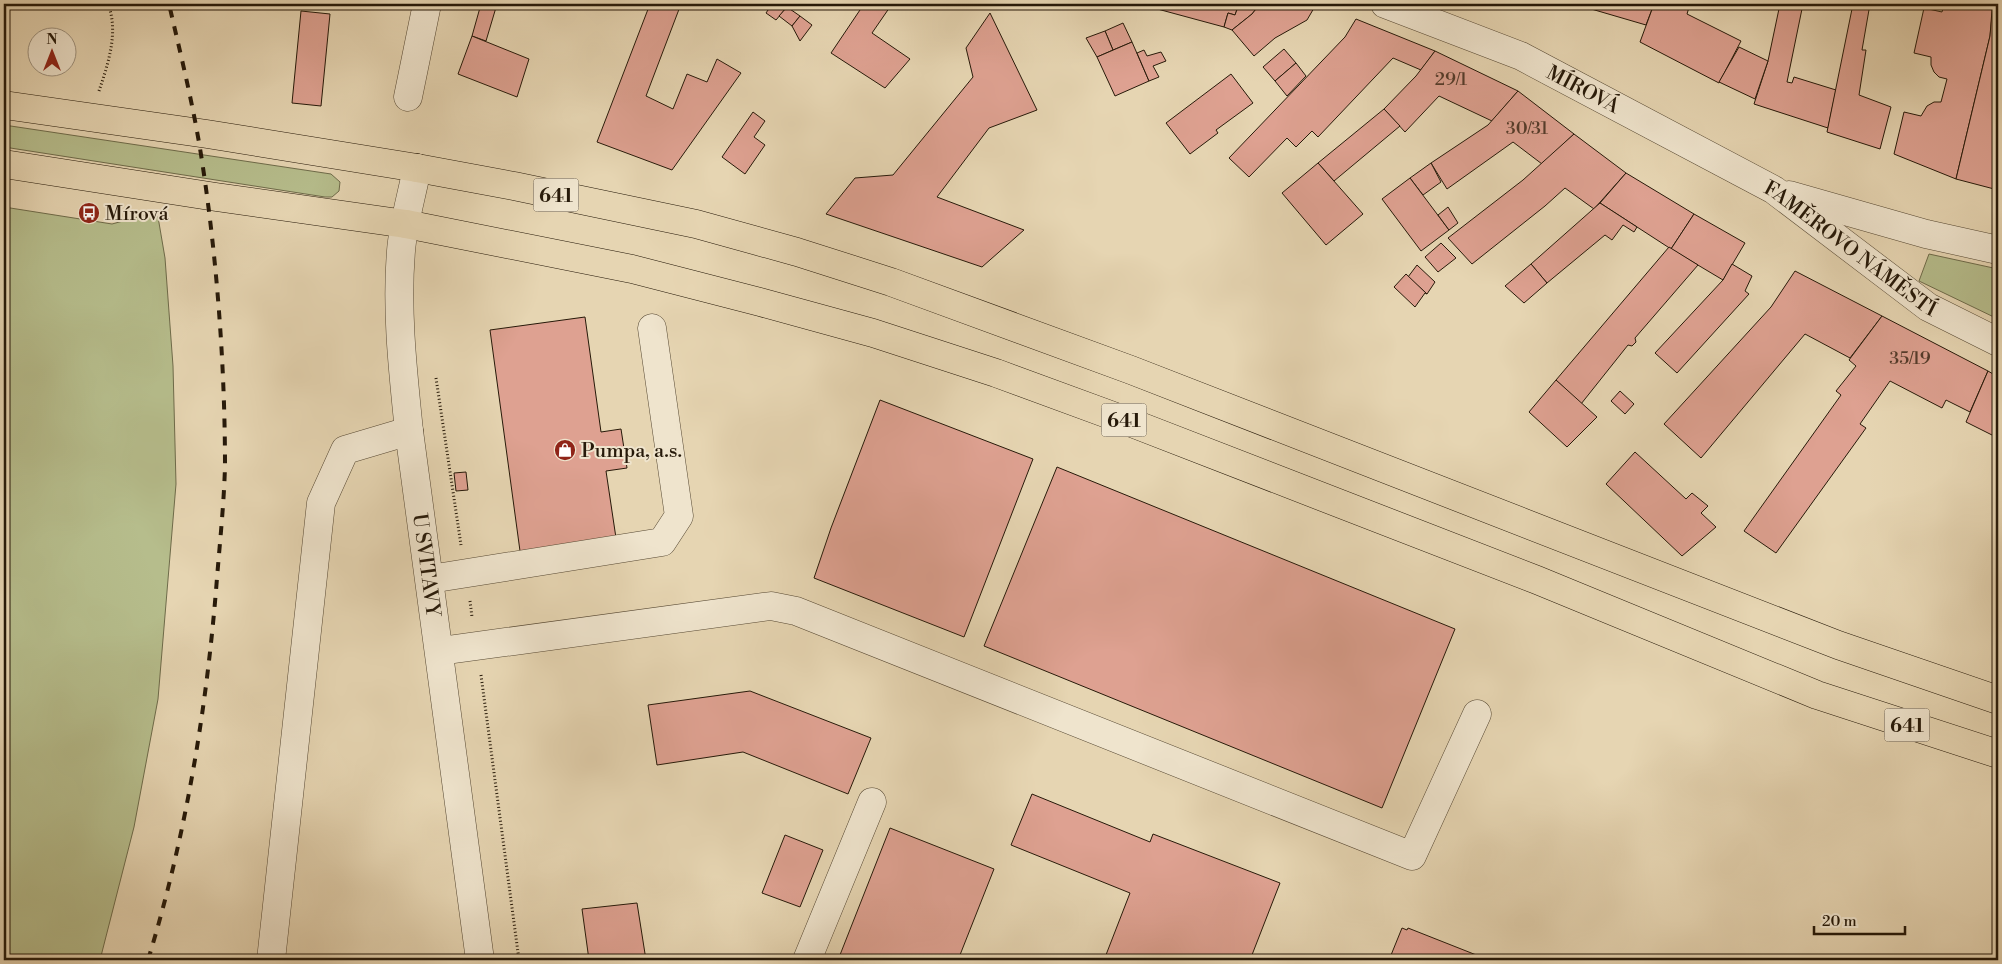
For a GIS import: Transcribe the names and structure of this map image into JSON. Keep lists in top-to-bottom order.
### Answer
{
  "streets": {
    "main road": ["641"],
    "street": ["MÍROVÁ", "FAMĚROVO NÁMĚSTÍ", "U SVITAVY"]
  },
  "crossings": [
    ["MÍROVÁ", "FAMĚROVO NÁMĚSTÍ"],
    ["641", "U SVITAVY"]
  ],
  "places": {
    "bus stop": ["Mírová"],
    "shop": ["Pumpa, a.s."]
  },
  "house_numbers": ["29/1", "30/31", "35/19"],
  "scale_bar": "20 m",
  "north": "top"
}
